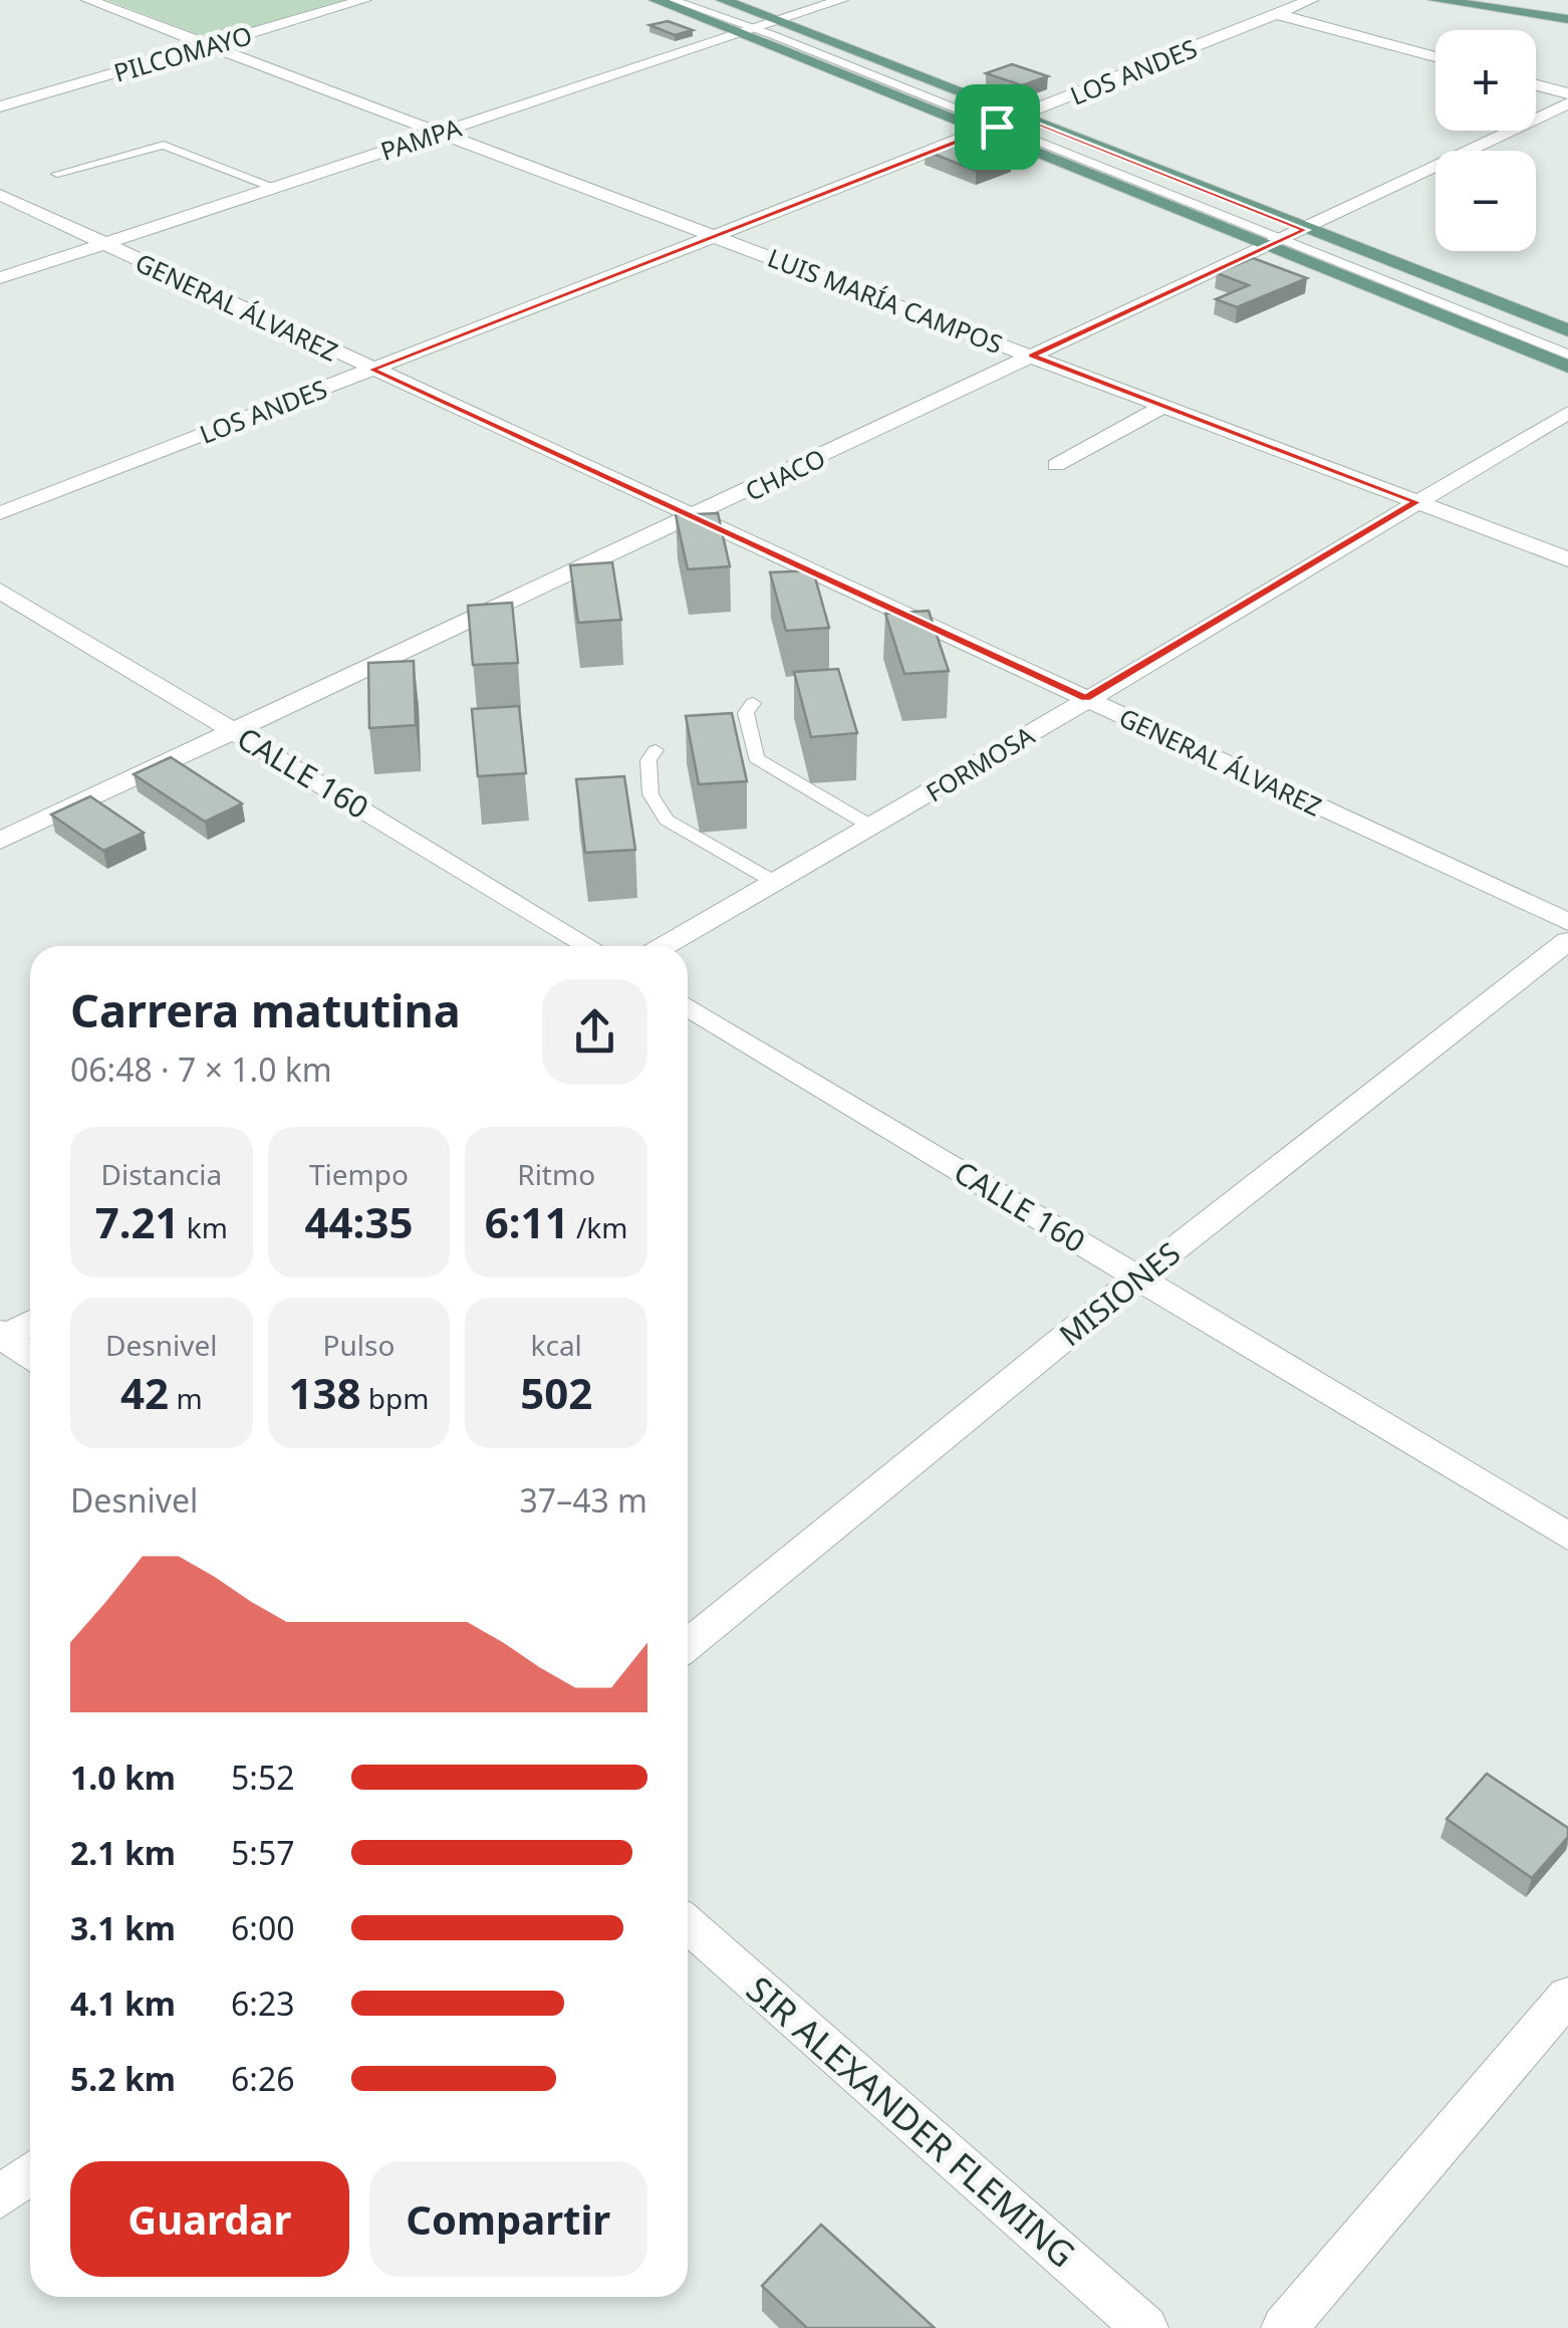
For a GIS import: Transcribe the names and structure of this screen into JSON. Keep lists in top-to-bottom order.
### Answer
{
  "streets": {
    "street": [
      "PILCOMAYO",
      "LOS ANDES",
      "PAMPA",
      "LUIS MARÍA CAMPOS",
      "GENERAL ÁLVAREZ",
      "CHACO",
      "FORMOSA",
      "CALLE 160",
      "MISIONES",
      "SIR ALEXANDER FLEMING"
    ]
  },
  "crossings": [
    ["PILCOMAYO", "LUIS MARÍA CAMPOS"],
    ["LOS ANDES", "LUIS MARÍA CAMPOS"],
    ["LOS ANDES", "GENERAL ÁLVAREZ"],
    ["PAMPA", "LUIS MARÍA CAMPOS"],
    ["PAMPA", "GENERAL ÁLVAREZ"],
    ["LUIS MARÍA CAMPOS", "CHACO"],
    ["LUIS MARÍA CAMPOS", "FORMOSA"],
    ["GENERAL ÁLVAREZ", "CHACO"],
    ["GENERAL ÁLVAREZ", "FORMOSA"],
    ["CHACO", "CALLE 160"],
    ["CALLE 160", "MISIONES"]
  ],
  "page": {
    "map_buttons": ["+", "−"],
    "heading": ["Carrera matutina", "06:48 · 7 × 1.0 km"],
    "stats": [
      ["Distancia", "7.21 km"],
      ["Tiempo", "44:35"],
      ["Ritmo", "6:11 /km"],
      ["Desnivel", "42 m"],
      ["Pulso", "138 bpm"],
      ["kcal", "502"]
    ],
    "chart": ["Desnivel", "37–43 m"],
    "list": [
      {
        "name": "1.0 km",
        "note": "5:52"
      },
      {
        "name": "2.1 km",
        "note": "5:57"
      },
      {
        "name": "3.1 km",
        "note": "6:00"
      },
      {
        "name": "4.1 km",
        "note": "6:23"
      },
      {
        "name": "5.2 km",
        "note": "6:26"
      }
    ],
    "buttons": ["Guardar", "Compartir"]
  }
}
